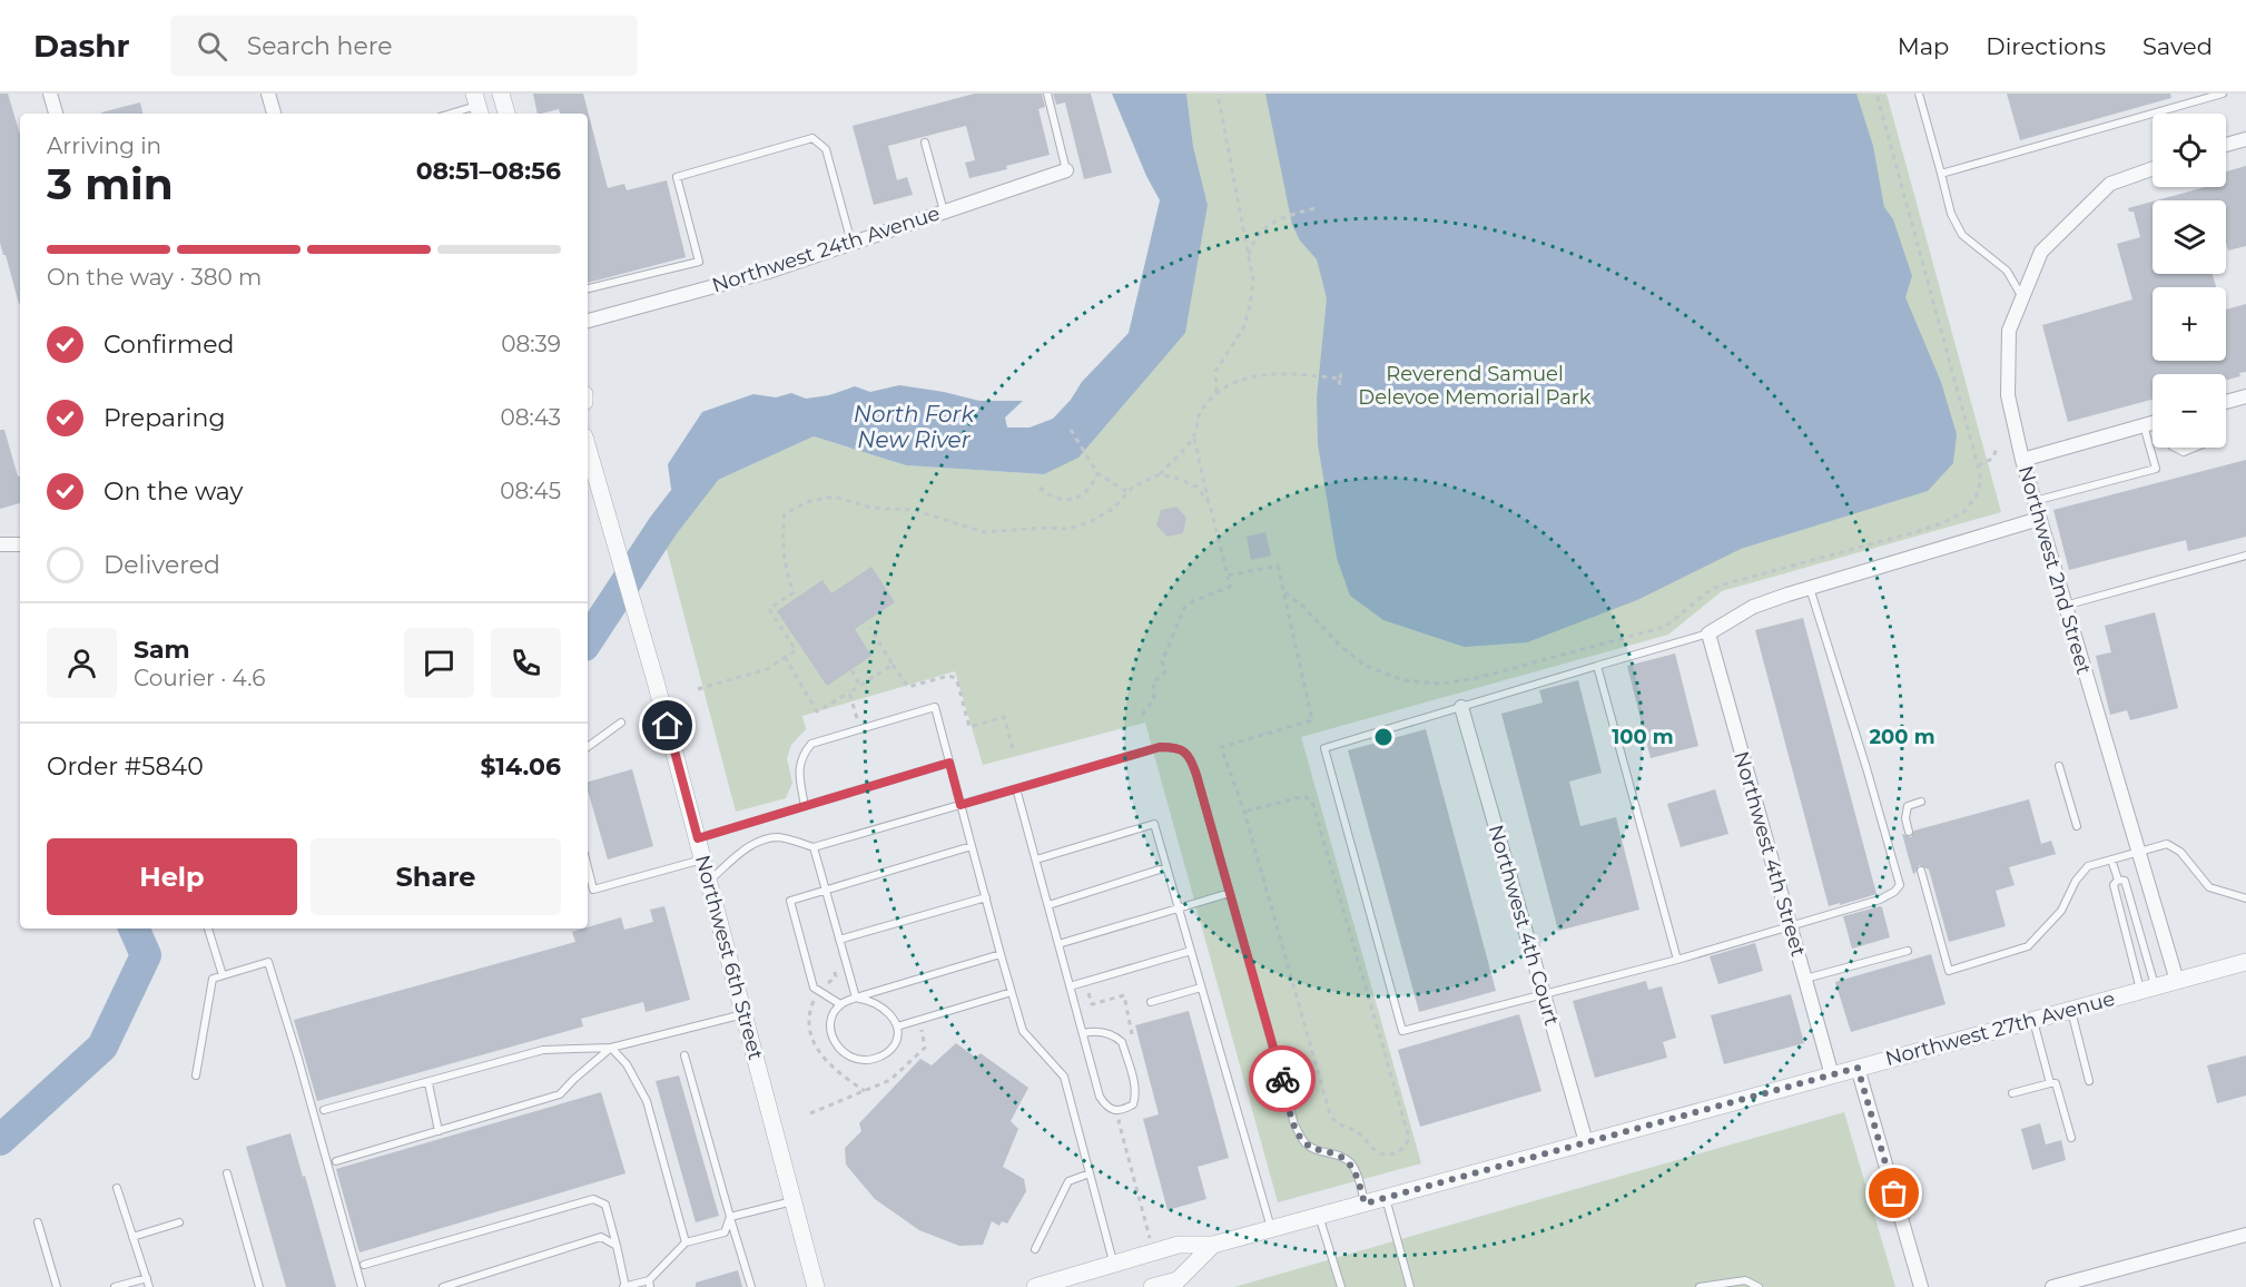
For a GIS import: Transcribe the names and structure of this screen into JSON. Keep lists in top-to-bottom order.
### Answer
{
  "streets": {
    "street": [
      "Northwest 24th Avenue",
      "Northwest 2nd Street",
      "Northwest 4th Street",
      "Northwest 4th Court",
      "Northwest 6th Street",
      "Northwest 27th Avenue"
    ]
  },
  "crossings": [
    ["Northwest 2nd Street", "Northwest 27th Avenue"],
    ["Northwest 4th Street", "Northwest 27th Avenue"],
    ["Northwest 4th Court", "Northwest 27th Avenue"]
  ],
  "water": ["North Fork New River"],
  "parks": ["Reverend Samuel Delevoe Memorial Park"],
  "page": {
    "header": "Dashr",
    "search": "Search here",
    "nav": ["Map", "Directions", "Saved"],
    "map_buttons": ["+", "−"],
    "heading": ["3 min", "Arriving in", "08:51–08:56"],
    "panel": [
      "Sam",
      "Courier · 4.6",
      "Order #5840",
      "$14.06"
    ],
    "bar": "On the way · 380 m",
    "list": [
      ["Confirmed", "08:39"],
      ["Preparing", "08:43"],
      ["On the way", "08:45"],
      "Delivered"
    ],
    "buttons": ["Help", "Share"]
  },
  "rings": ["100 m", "200 m"]
}
